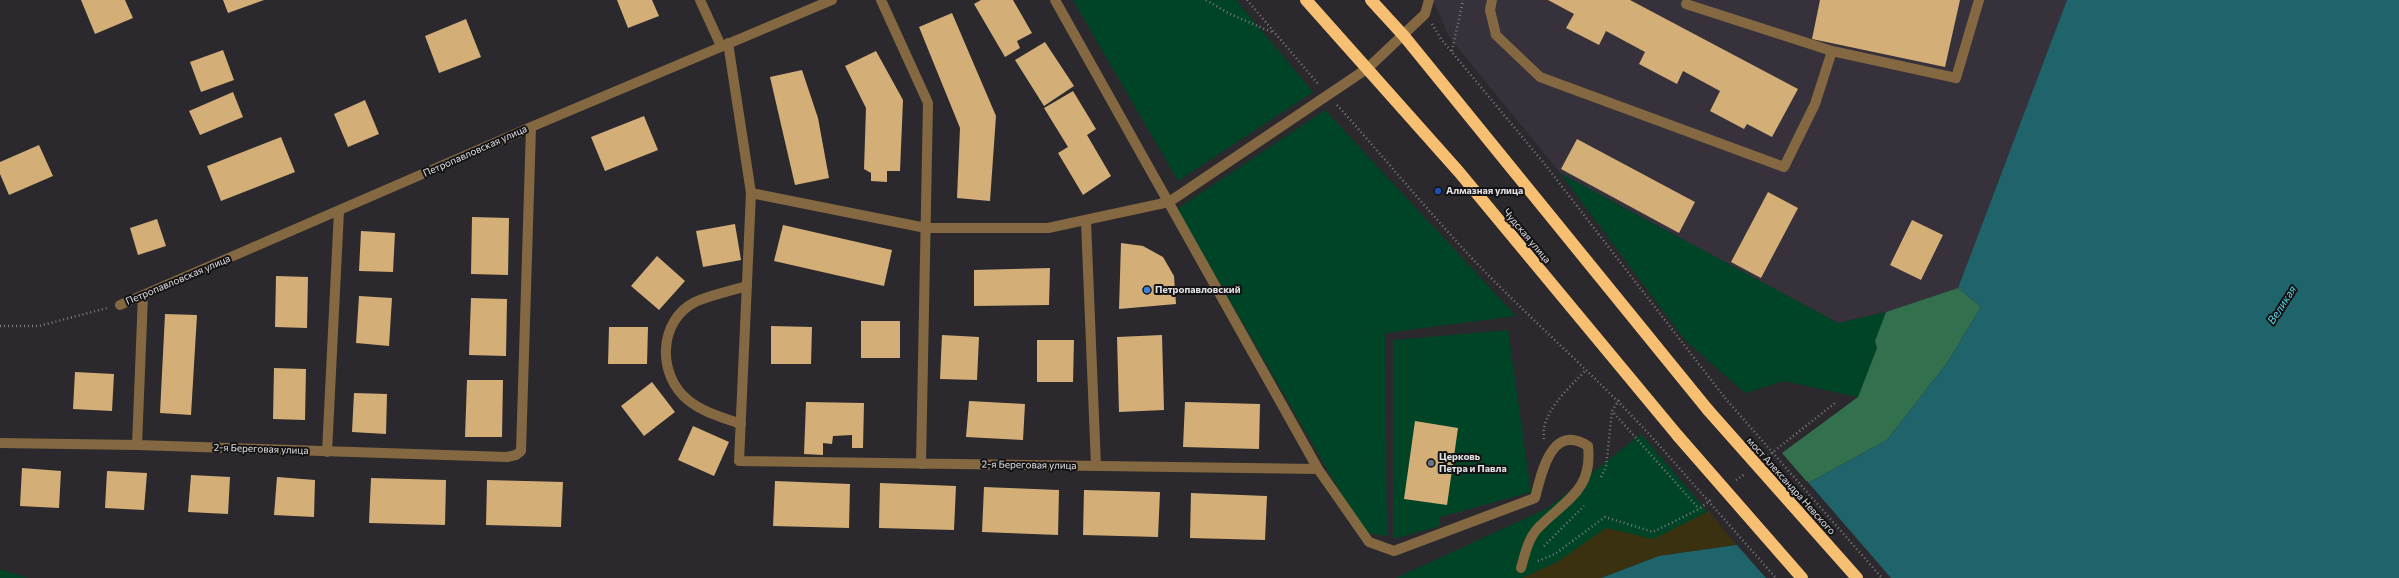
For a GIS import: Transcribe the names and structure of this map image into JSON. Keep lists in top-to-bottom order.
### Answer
{
  "streets": {
    "highway": ["Чудская улица", "мост Александра Невского"],
    "street": ["Петропавловская улица", "2-я Береговая улица"]
  },
  "crossings": [
    ["Петропавловская улица", "2-я Береговая улица"]
  ],
  "water": ["Великая"],
  "places": ["Алмазная улица", "Петропавловский", "Церковь Петра и Павла"]
}
